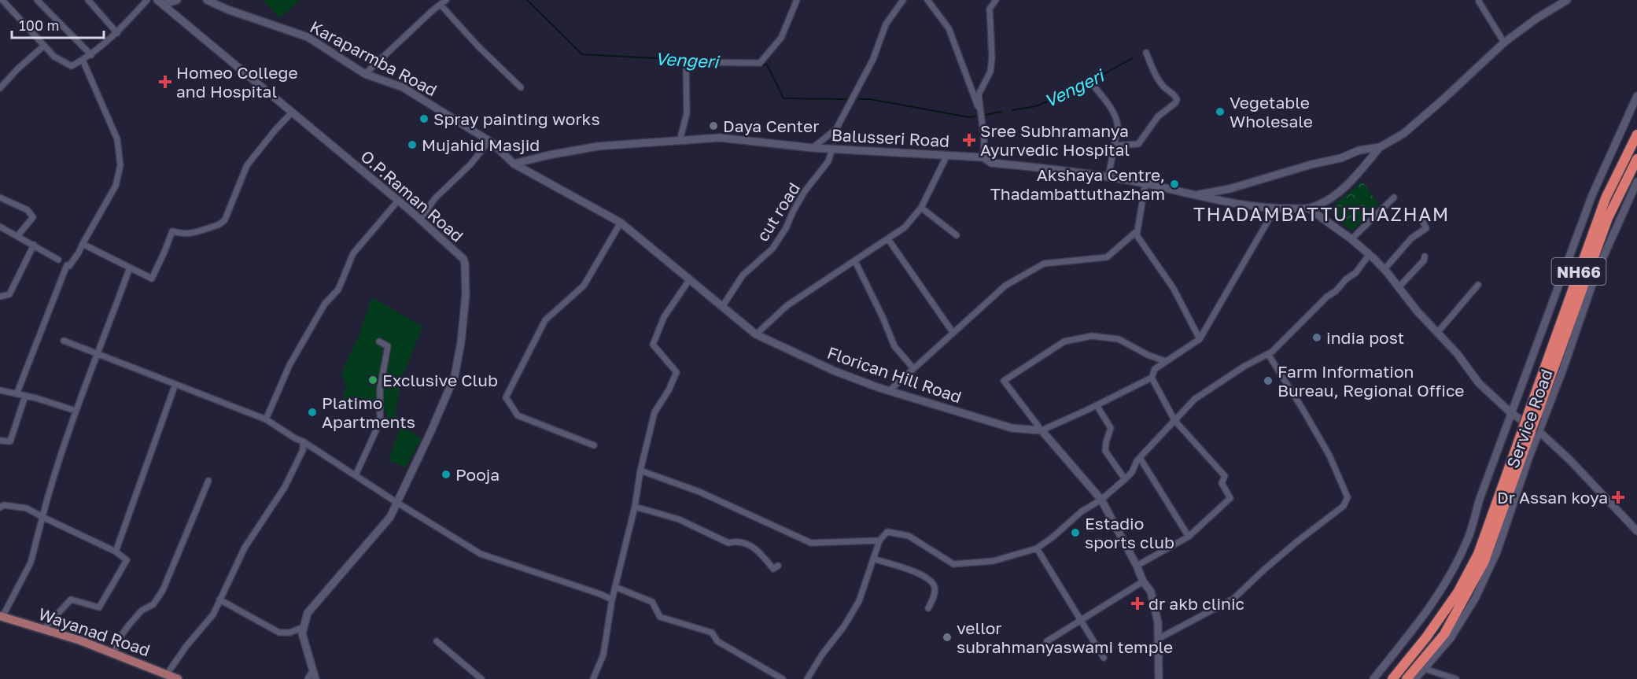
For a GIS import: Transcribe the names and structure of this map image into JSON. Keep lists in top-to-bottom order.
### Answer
{
  "streets": {
    "highway": ["NH66"],
    "main road": ["Wayanad Road"],
    "street": [
      "Karaparmba Road",
      "Balusseri Road",
      "O.P.Raman Road",
      "cut road",
      "Florican Hill Road",
      "Service Road"
    ]
  },
  "crossings": [
    ["Karaparmba Road", "Balusseri Road"],
    ["Karaparmba Road", "Florican Hill Road"],
    ["Balusseri Road", "cut road"],
    ["Balusseri Road", "Florican Hill Road"],
    ["cut road", "Florican Hill Road"],
    ["NH66", "Service Road"]
  ],
  "districts": ["THADAMBATTUTHAZHAM"],
  "water": ["Vengeri"],
  "places": {
    "health": [
      "Homeo College and Hospital",
      "Sree Subhramanya Ayurvedic Hospital",
      "Dr Assan koya",
      "dr akb clinic"
    ],
    "other": [
      "Vegetable Wholesale",
      "Spray painting works",
      "Daya Center",
      "Mujahid Masjid",
      "Akshaya Centre, Thadambattuthazham",
      "india post",
      "Exclusive Club",
      "Farm Information Bureau, Regional Office",
      "Platimo Apartments",
      "Pooja",
      "Estadio sports club",
      "vellor subrahmanyaswami temple"
    ]
  },
  "scale_bar": "100 m"
}
